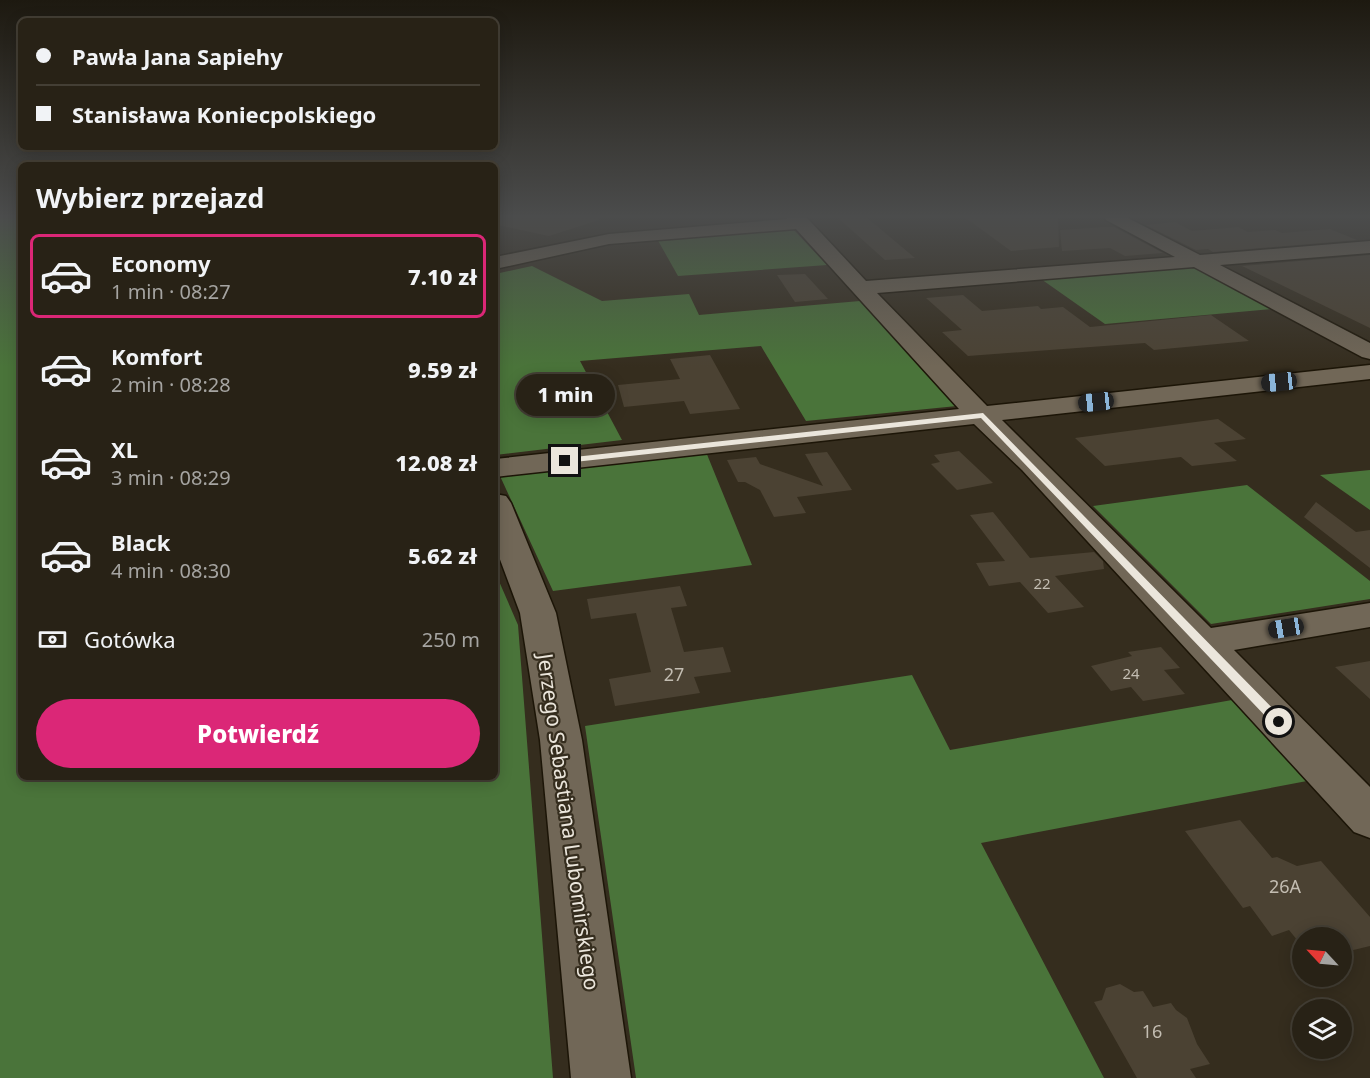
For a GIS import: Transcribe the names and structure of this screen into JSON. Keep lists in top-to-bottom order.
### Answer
{
  "streets": {
    "street": ["Jerzego Sebastiana Lubomirskiego"]
  },
  "house_numbers": [
    "22",
    "24",
    "27",
    "26A",
    "16"
  ],
  "north": "top left",
  "page": {
    "banner": ["Pawła Jana Sapiehy", "Stanisława Koniecpolskiego"],
    "heading": "Wybierz przejazd",
    "list": [
      {
        "name": "Economy",
        "note": "1 min · 08:27",
        "value": "7.10 zł"
      },
      {
        "name": "Komfort",
        "note": "2 min · 08:28",
        "value": "9.59 zł"
      },
      {
        "name": "XL",
        "note": "3 min · 08:29",
        "value": "12.08 zł"
      },
      {
        "name": "Black",
        "note": "4 min · 08:30",
        "value": "5.62 zł"
      }
    ],
    "bubble": "1 min",
    "pay": ["Gotówka", "250 m"],
    "buttons": "Potwierdź"
  }
}
